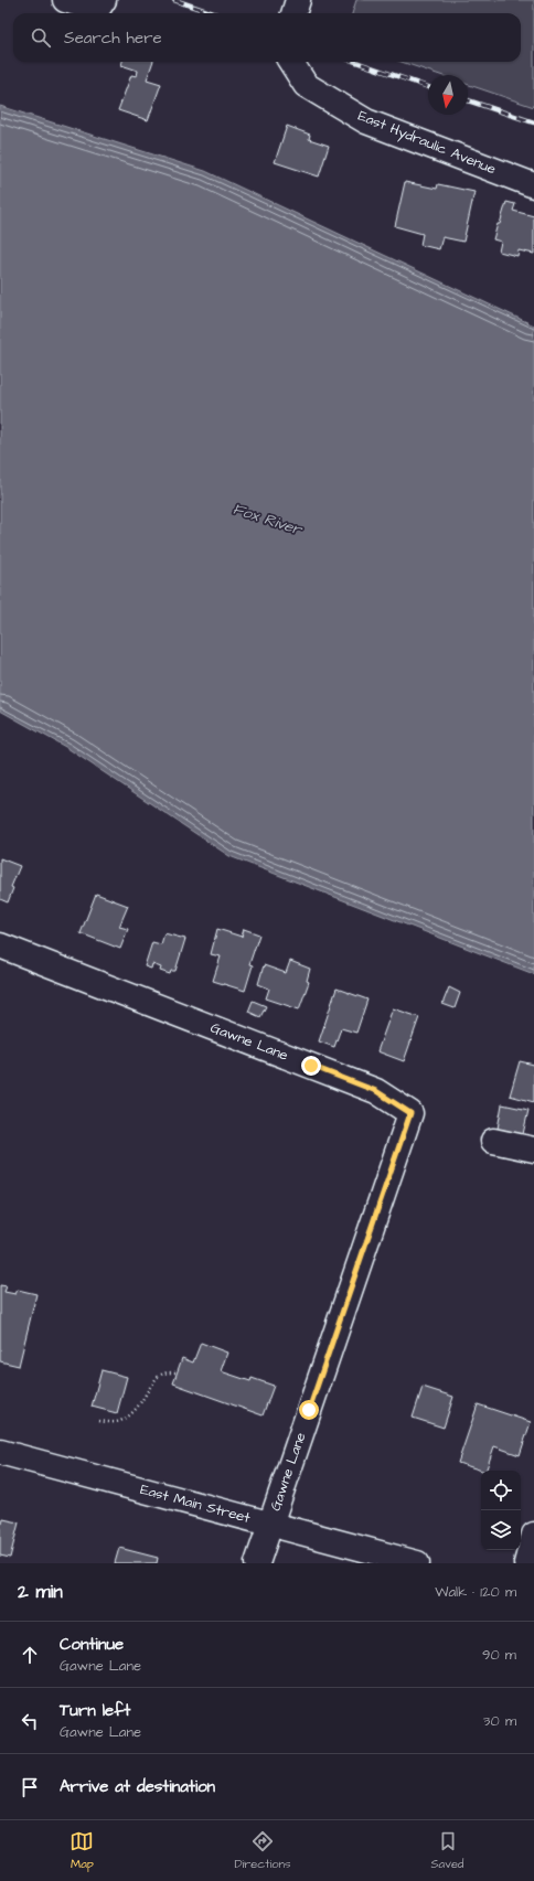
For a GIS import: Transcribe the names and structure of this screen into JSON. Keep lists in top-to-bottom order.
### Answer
{
  "streets": {
    "street": ["East Hydraulic Avenue", "Gawne Lane", "East Main Street"]
  },
  "crossings": [
    ["Gawne Lane", "East Main Street"]
  ],
  "water": ["Fox River"],
  "north": "bottom",
  "page": {
    "search": "Search here",
    "heading": ["2 min", "Walk · 120 m"],
    "list": [
      ["Continue", "Gawne Lane", "90 m"],
      ["Turn left", "Gawne Lane", "30 m"],
      "Arrive at destination"
    ],
    "nav": ["Map", "Directions", "Saved"]
  }
}
